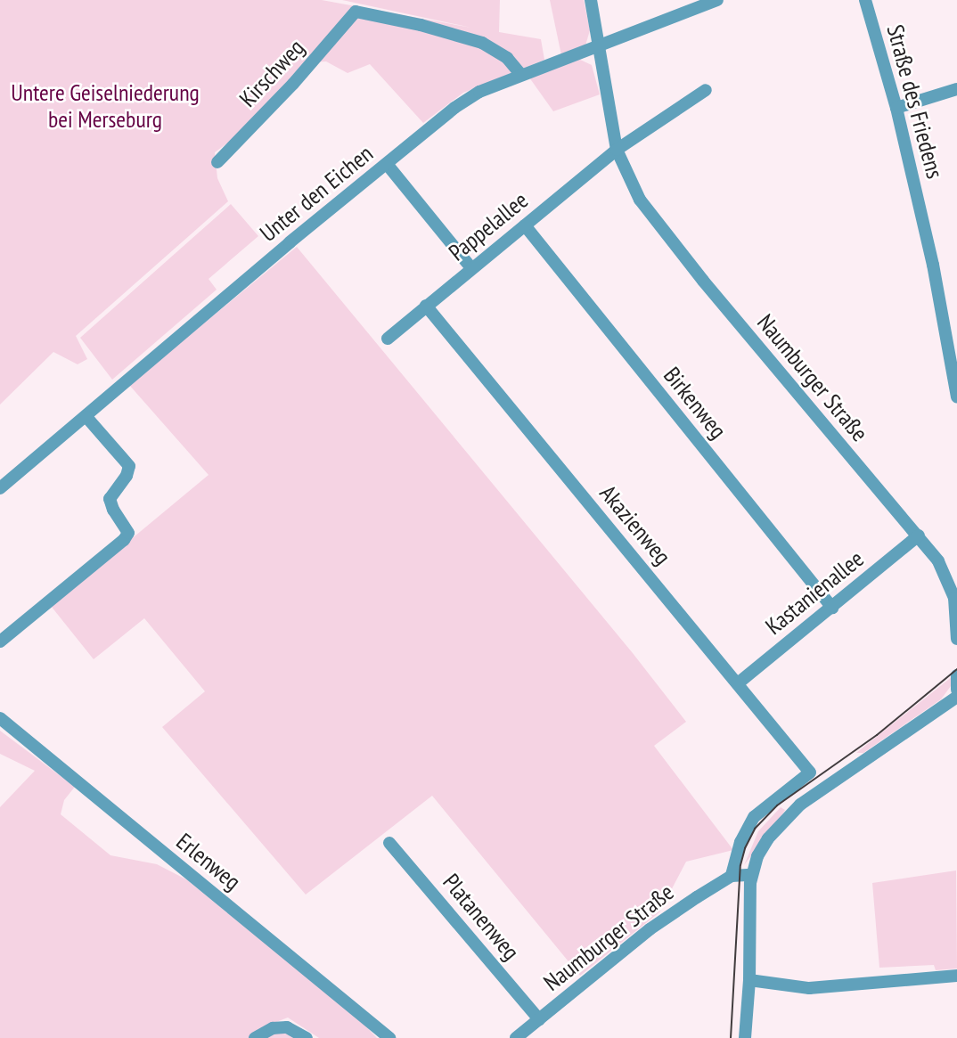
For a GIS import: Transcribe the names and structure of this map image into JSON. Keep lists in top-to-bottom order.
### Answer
{
  "streets": {
    "street": [
      "Kirschweg",
      "Straße des Friedens",
      "Unter den Eichen",
      "Pappelallee",
      "Naumburger Straße",
      "Birkenweg",
      "Akazienweg",
      "Kastanienallee",
      "Erlenweg",
      "Platanenweg"
    ]
  },
  "crossings": [
    ["Kirschweg", "Unter den Eichen"],
    ["Unter den Eichen", "Naumburger Straße"],
    ["Pappelallee", "Naumburger Straße"],
    ["Pappelallee", "Birkenweg"],
    ["Pappelallee", "Akazienweg"],
    ["Naumburger Straße", "Akazienweg"],
    ["Naumburger Straße", "Kastanienallee"],
    ["Naumburger Straße", "Platanenweg"],
    ["Birkenweg", "Kastanienallee"],
    ["Akazienweg", "Kastanienallee"]
  ],
  "parks": ["Untere Geiselniederung bei Merseburg"]
}
